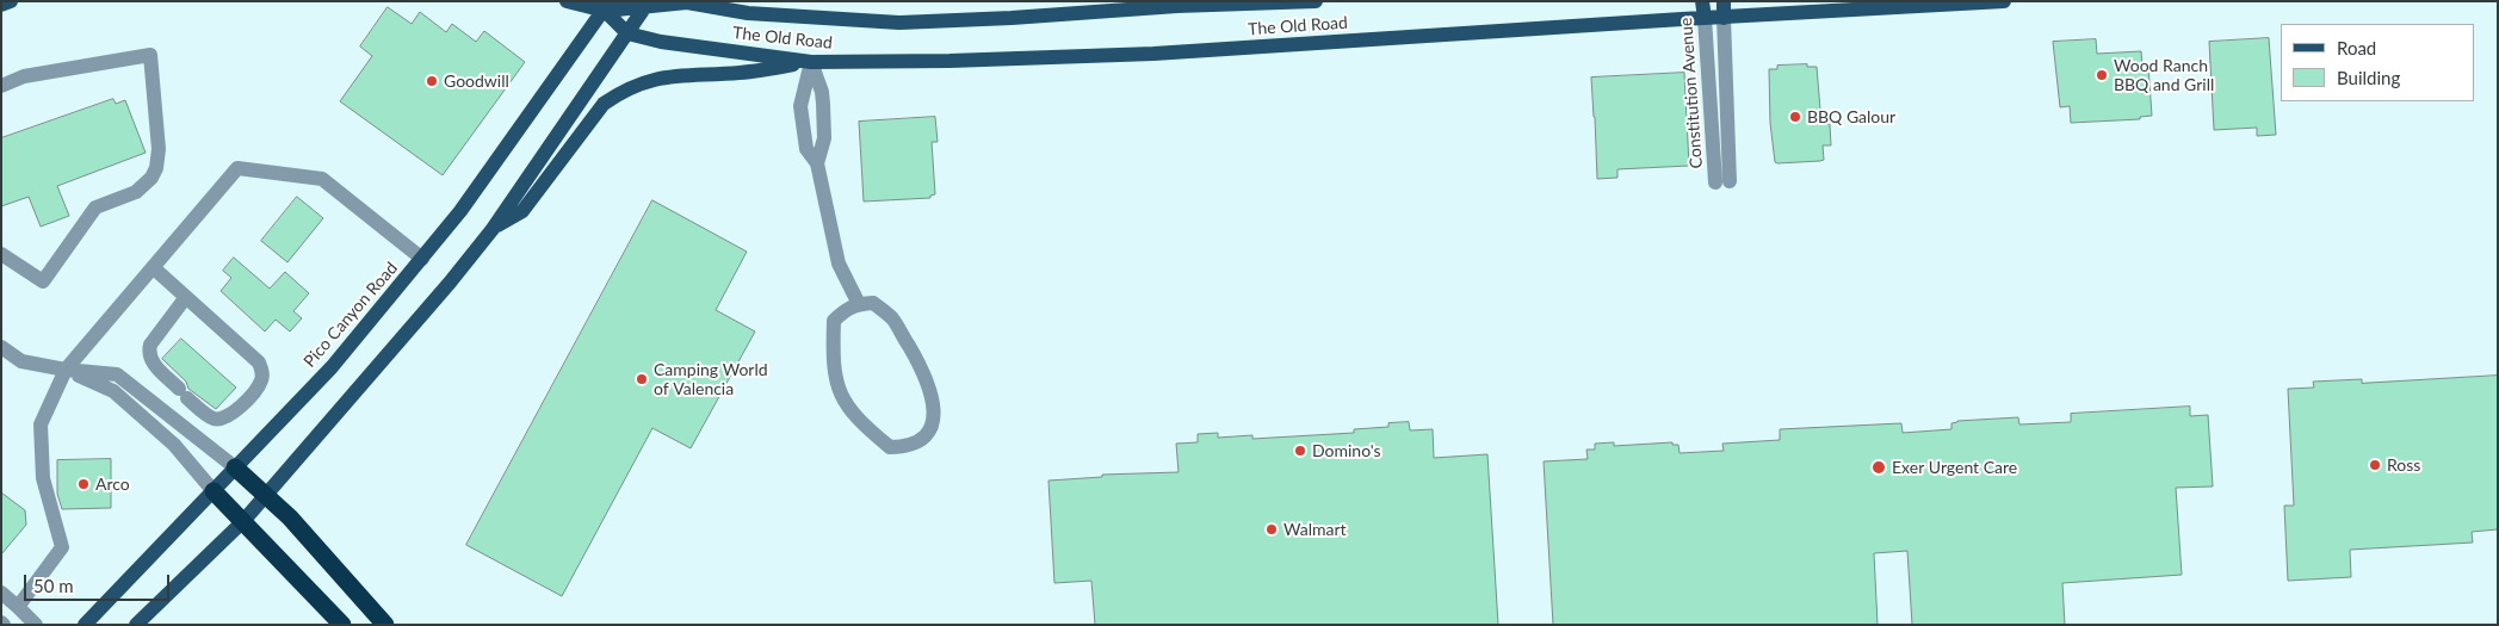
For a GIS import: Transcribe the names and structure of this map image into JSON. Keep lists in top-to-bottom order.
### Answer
{
  "streets": {
    "main road": ["The Old Road", "Constitution Avenue", "Pico Canyon Road"]
  },
  "crossings": [
    ["The Old Road", "Constitution Avenue"],
    ["The Old Road", "Pico Canyon Road"]
  ],
  "places": [
    "Wood Ranch BBQ and Grill",
    "Goodwill",
    "BBQ Galour",
    "Camping World of Valencia",
    "Domino's",
    "Ross",
    "Exer Urgent Care",
    "Arco",
    "Walmart"
  ],
  "legend": ["Road", "Building"],
  "scale_bar": "50 m"
}
